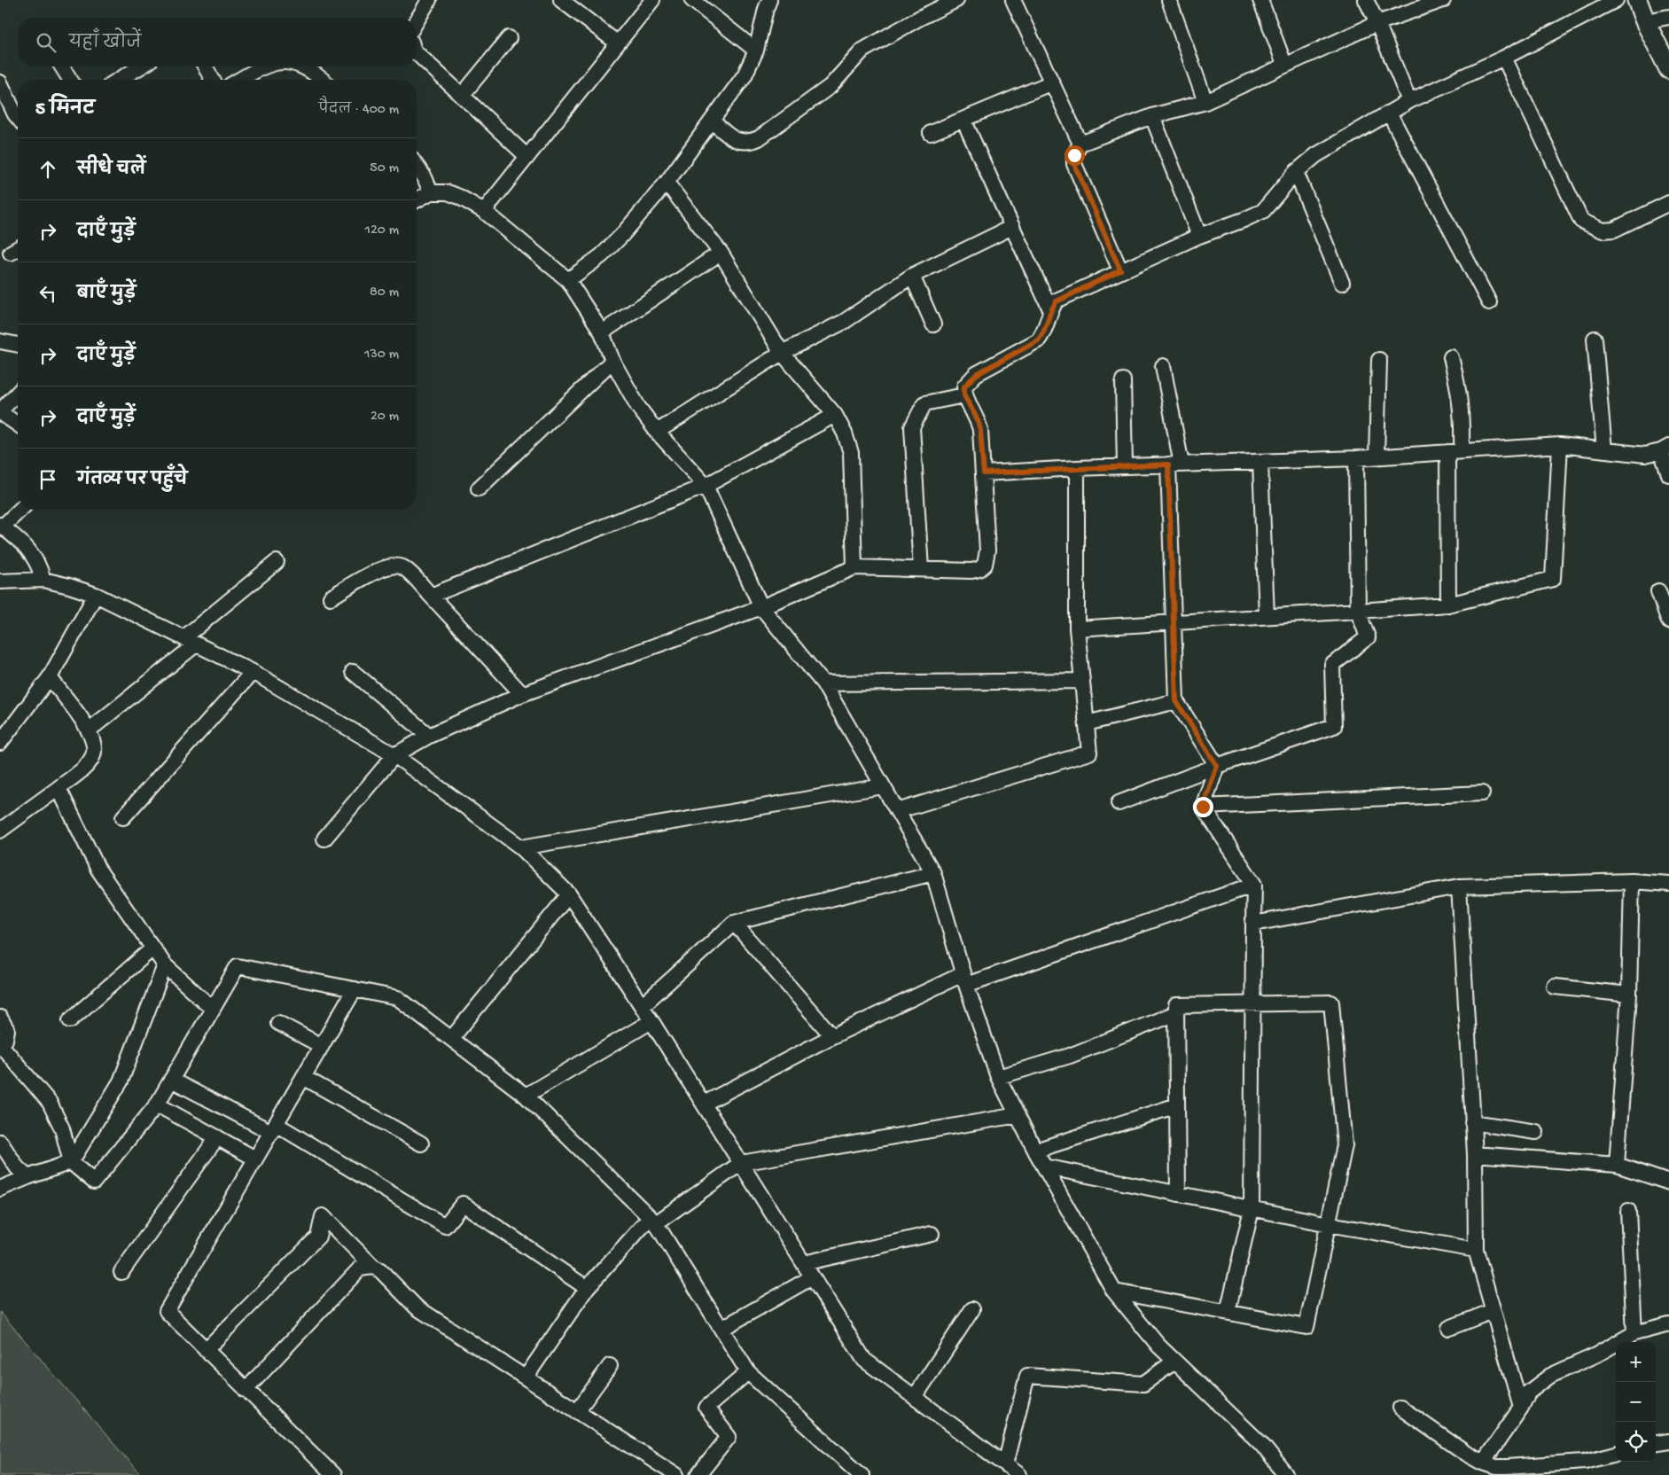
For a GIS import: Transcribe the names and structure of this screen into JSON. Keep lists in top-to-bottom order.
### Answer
{
  "page": {
    "search": "यहाँ खोजें",
    "heading": ["5 मिनट", "पैदल · 400 m"],
    "list": [
      ["सीधे चलें", "50 m"],
      ["दाएँ मुड़ें", "120 m"],
      ["बाएँ मुड़ें", "80 m"],
      ["दाएँ मुड़ें", "130 m"],
      ["दाएँ मुड़ें", "20 m"],
      "गंतव्य पर पहुँचे"
    ],
    "map_buttons": ["+", "−"]
  }
}
